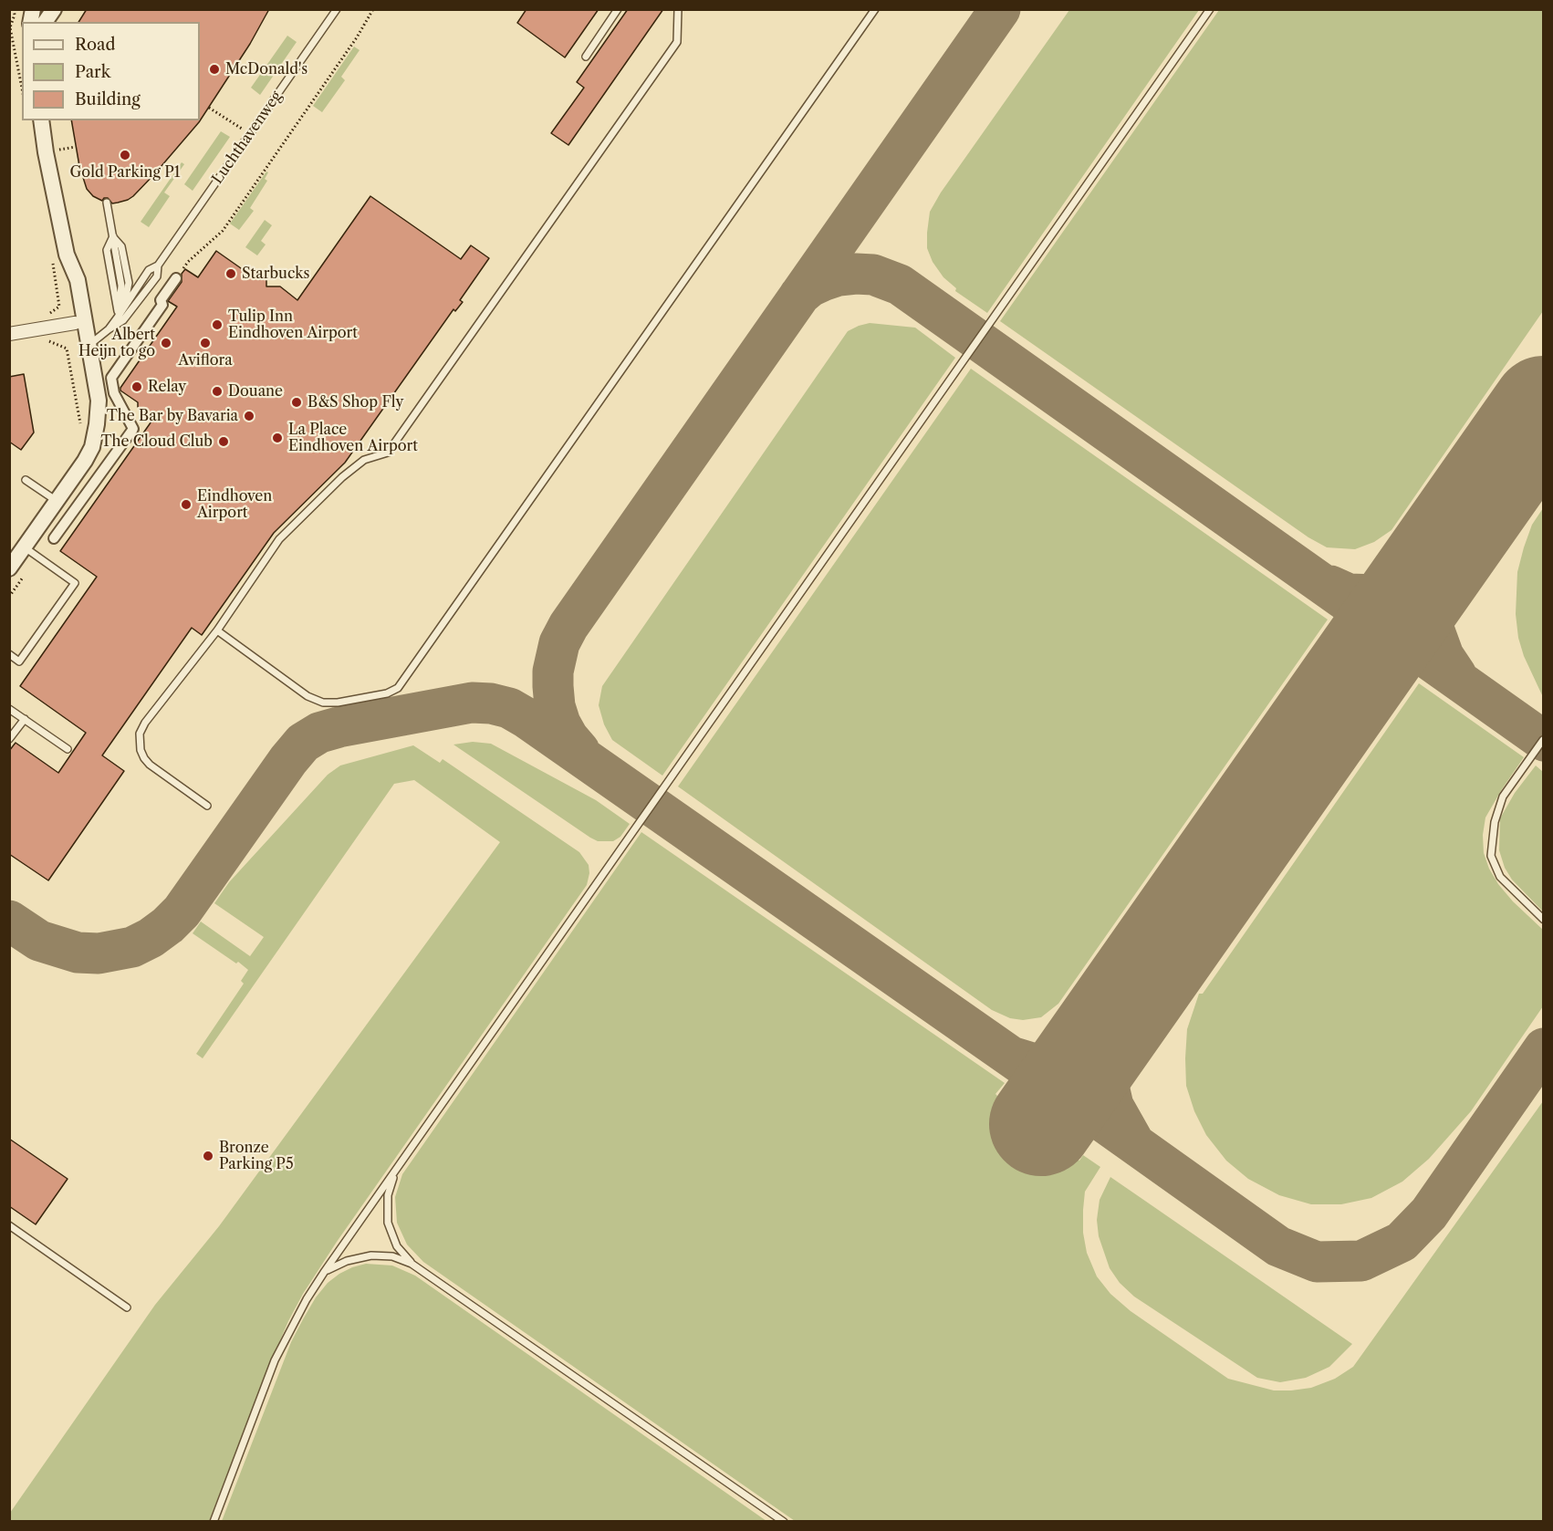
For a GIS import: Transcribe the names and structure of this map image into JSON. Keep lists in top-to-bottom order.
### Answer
{
  "streets": {
    "lane": ["Luchthavenweg"]
  },
  "places": [
    "McDonald's",
    "Gold Parking P1",
    "Starbucks",
    "Tulip Inn Eindhoven Airport",
    "Albert Heijn to go",
    "Aviflora",
    "Relay",
    "Douane",
    "B&S Shop Fly",
    "The Bar by Bavaria",
    "La Place Eindhoven Airport",
    "The Cloud Club",
    "Eindhoven Airport",
    "Bronze Parking P5"
  ],
  "legend": ["Road", "Park", "Building"]
}
